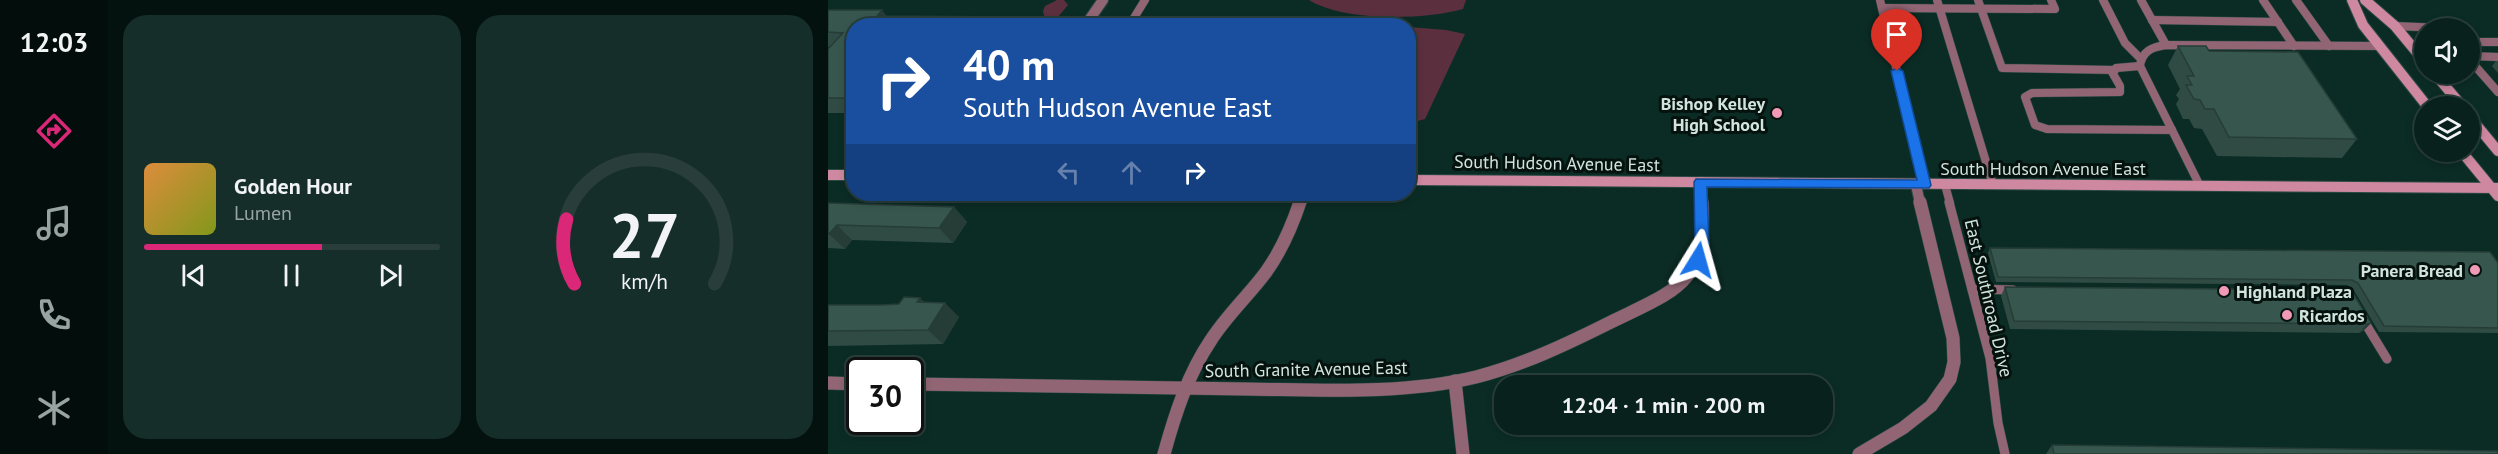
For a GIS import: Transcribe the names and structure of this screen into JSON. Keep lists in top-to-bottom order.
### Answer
{
  "streets": {
    "street": ["South Hudson Avenue East", "South Granite Avenue East"],
    "lane": ["East Southroad Drive"]
  },
  "crossings": [
    ["South Hudson Avenue East", "East Southroad Drive"],
    ["South Hudson Avenue East", "South Granite Avenue East"]
  ],
  "places": [
    "Bishop Kelley High School",
    "Panera Bread",
    "Highland Plaza",
    "Ricardos"
  ],
  "page": {
    "tabs": "12:03",
    "turn": ["40 m", "South Hudson Avenue East"],
    "song": ["Golden Hour", "Lumen"],
    "limit": "30",
    "trip": "12:04 · 1 min · 200 m",
    "gauge": ["27", "km/h"]
  }
}
